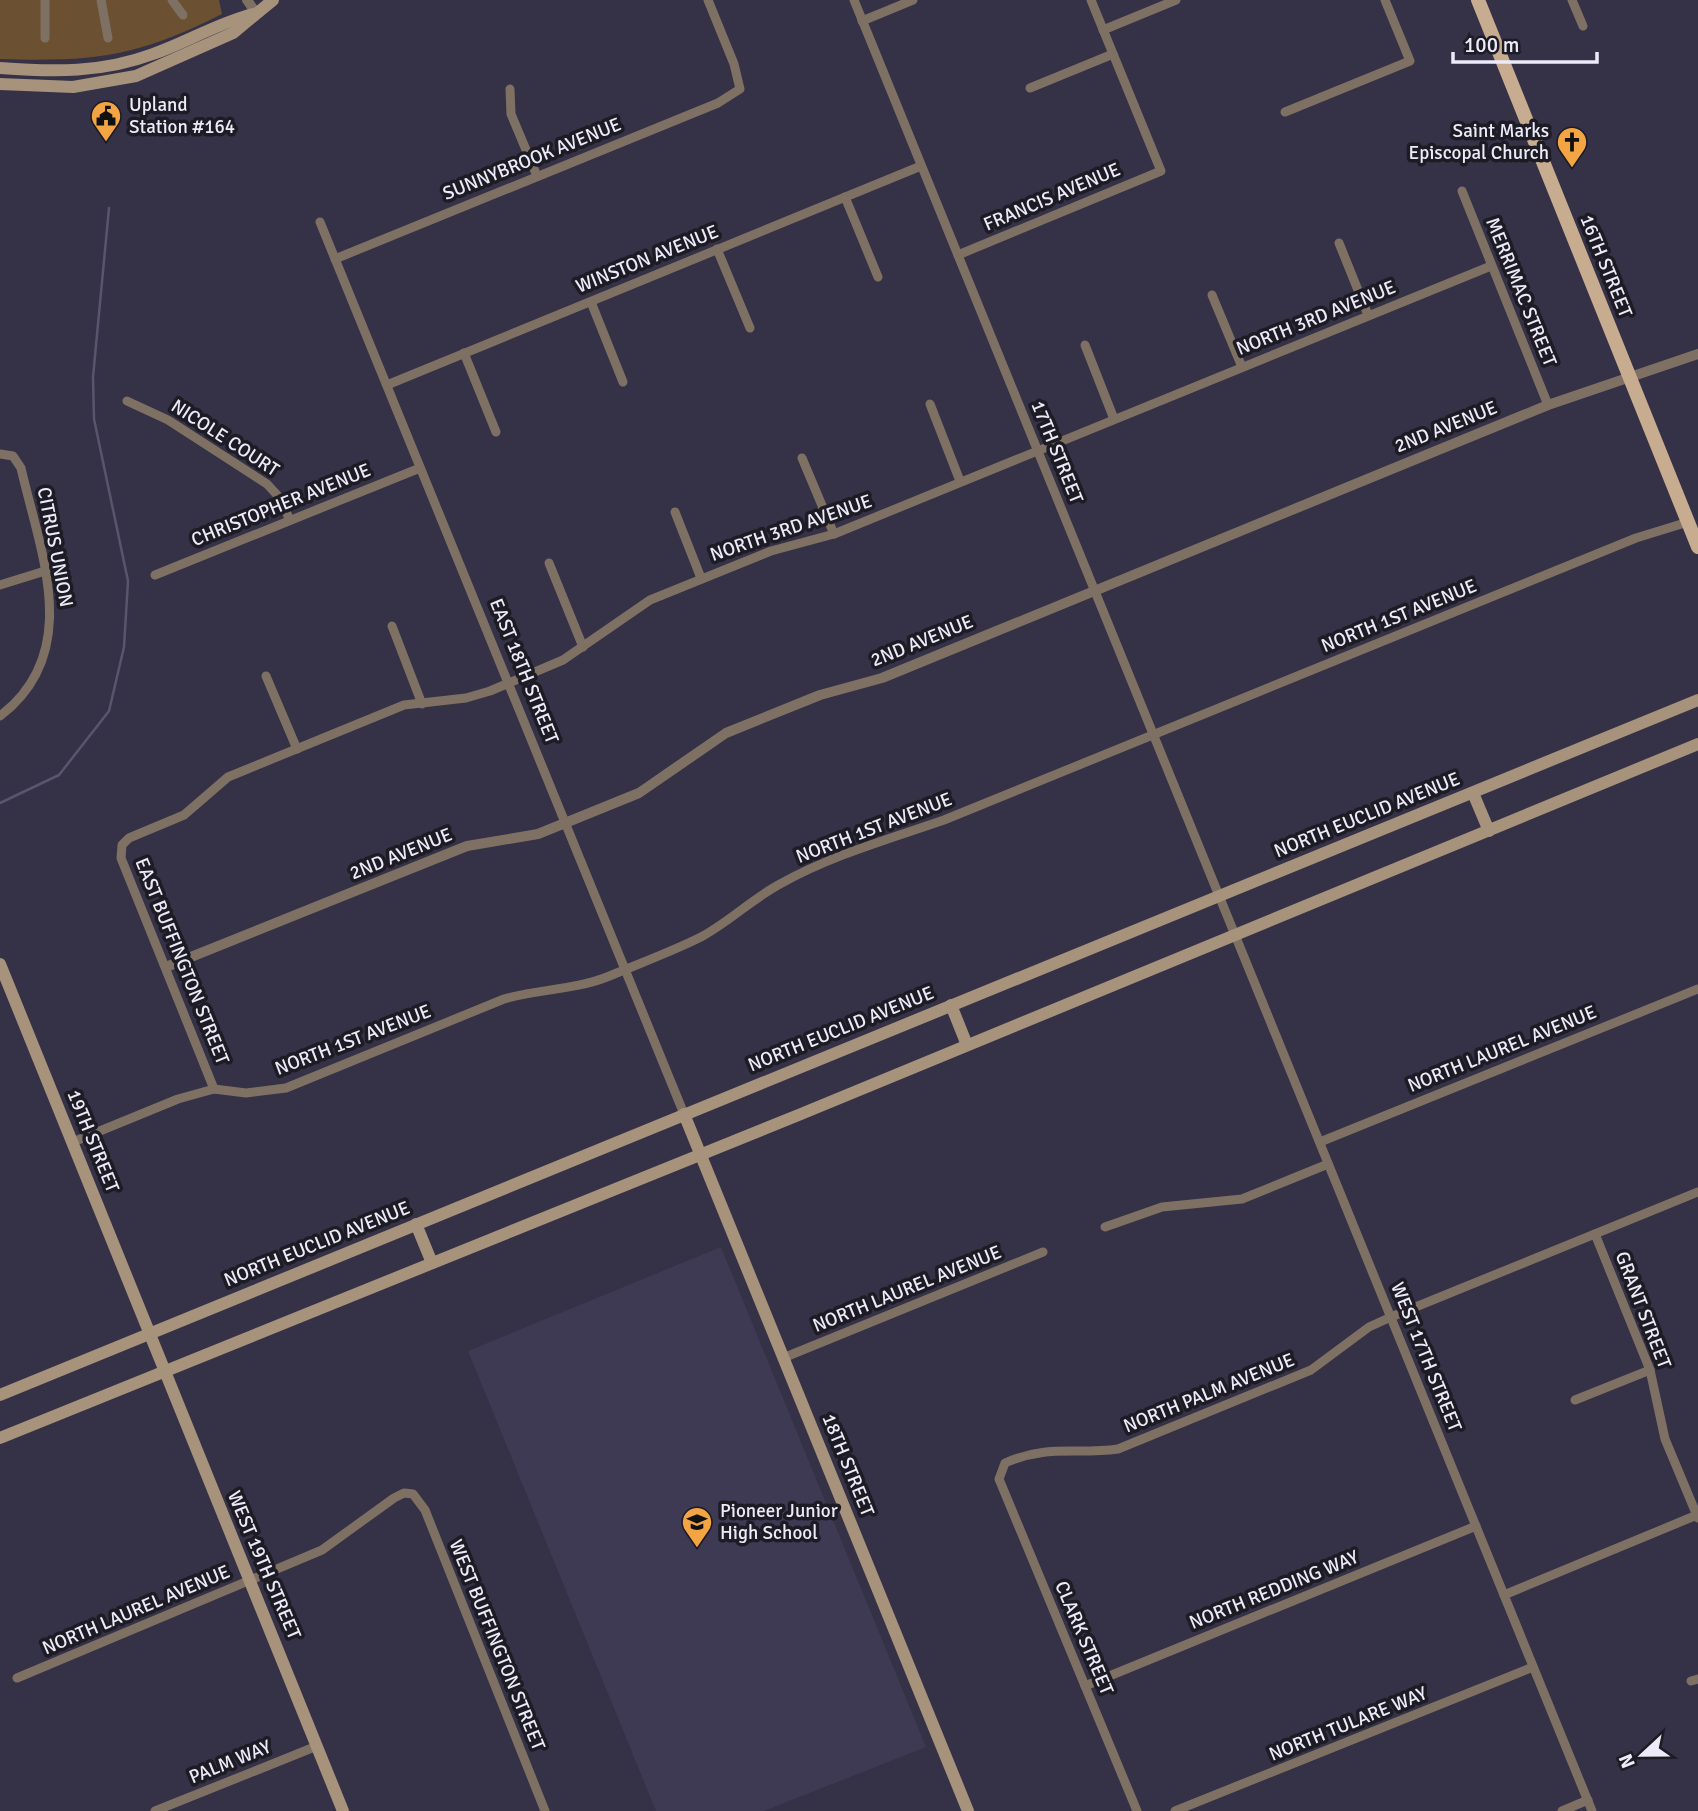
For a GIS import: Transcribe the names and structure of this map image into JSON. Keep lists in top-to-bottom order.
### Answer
{
  "streets": {
    "main road": [
      "16TH STREET",
      "EAST 18TH STREET",
      "NORTH EUCLID AVENUE",
      "19TH STREET",
      "18TH STREET",
      "WEST 19TH STREET"
    ],
    "street": [
      "SUNNYBROOK AVENUE",
      "FRANCIS AVENUE",
      "WINSTON AVENUE",
      "MERRIMAC STREET",
      "NORTH 3RD AVENUE",
      "2ND AVENUE",
      "NICOLE COURT",
      "17TH STREET",
      "CHRISTOPHER AVENUE",
      "CITRUS UNION",
      "NORTH 1ST AVENUE",
      "EAST BUFFINGTON STREET",
      "NORTH LAUREL AVENUE",
      "GRANT STREET",
      "WEST 17TH STREET",
      "NORTH PALM AVENUE",
      "NORTH REDDING WAY",
      "CLARK STREET",
      "WEST BUFFINGTON STREET",
      "NORTH TULARE WAY",
      "PALM WAY"
    ]
  },
  "crossings": [
    ["SUNNYBROOK AVENUE", "EAST 18TH STREET"],
    ["FRANCIS AVENUE", "17TH STREET"],
    ["WINSTON AVENUE", "17TH STREET"],
    ["WINSTON AVENUE", "EAST 18TH STREET"],
    ["16TH STREET", "2ND AVENUE"],
    ["16TH STREET", "NORTH 1ST AVENUE"],
    ["MERRIMAC STREET", "NORTH 3RD AVENUE"],
    ["MERRIMAC STREET", "2ND AVENUE"],
    ["NORTH 3RD AVENUE", "17TH STREET"],
    ["NORTH 3RD AVENUE", "EAST 18TH STREET"],
    ["NORTH 3RD AVENUE", "EAST BUFFINGTON STREET"],
    ["2ND AVENUE", "17TH STREET"],
    ["2ND AVENUE", "EAST 18TH STREET"],
    ["2ND AVENUE", "EAST BUFFINGTON STREET"],
    ["NICOLE COURT", "CHRISTOPHER AVENUE"],
    ["17TH STREET", "NORTH 1ST AVENUE"],
    ["17TH STREET", "NORTH EUCLID AVENUE"],
    ["17TH STREET", "WEST 17TH STREET"],
    ["CHRISTOPHER AVENUE", "EAST 18TH STREET"],
    ["NORTH 1ST AVENUE", "EAST 18TH STREET"],
    ["NORTH 1ST AVENUE", "EAST BUFFINGTON STREET"],
    ["NORTH 1ST AVENUE", "19TH STREET"],
    ["EAST 18TH STREET", "NORTH EUCLID AVENUE"],
    ["EAST 18TH STREET", "18TH STREET"],
    ["NORTH EUCLID AVENUE", "19TH STREET"],
    ["NORTH EUCLID AVENUE", "WEST 19TH STREET"],
    ["NORTH LAUREL AVENUE", "WEST 17TH STREET"],
    ["NORTH LAUREL AVENUE", "18TH STREET"],
    ["NORTH LAUREL AVENUE", "WEST 19TH STREET"],
    ["NORTH LAUREL AVENUE", "WEST BUFFINGTON STREET"],
    ["19TH STREET", "WEST 19TH STREET"],
    ["GRANT STREET", "NORTH PALM AVENUE"],
    ["WEST 17TH STREET", "NORTH PALM AVENUE"],
    ["WEST 17TH STREET", "NORTH REDDING WAY"],
    ["WEST 17TH STREET", "NORTH TULARE WAY"],
    ["NORTH PALM AVENUE", "CLARK STREET"],
    ["WEST 19TH STREET", "PALM WAY"],
    ["NORTH REDDING WAY", "CLARK STREET"]
  ],
  "places": {
    "public building": ["Upland Station #164"],
    "church": ["Saint Marks Episcopal Church"],
    "school or university": ["Pioneer Junior High School"]
  },
  "scale_bar": "100 m",
  "north": "left"
}
